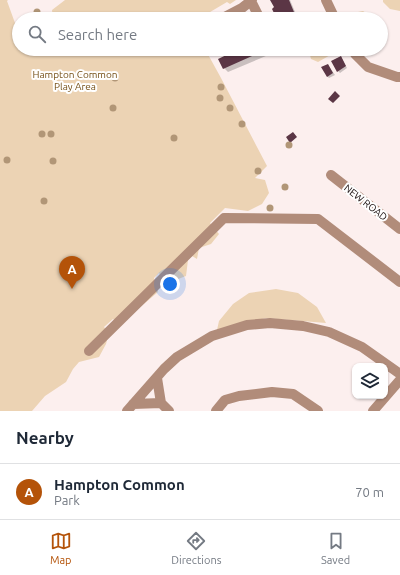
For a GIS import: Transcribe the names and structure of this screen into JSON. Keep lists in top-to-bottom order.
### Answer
{
  "streets": {
    "street": ["NEW ROAD"]
  },
  "parks": ["Hampton Common Play Area"],
  "page": {
    "search": "Search here",
    "pins": "A",
    "heading": "Nearby",
    "list": [
      {
        "mark": "A",
        "name": "Hampton Common",
        "note": "Park",
        "value": "70 m"
      }
    ],
    "nav": ["Map", "Directions", "Saved"]
  }
}
